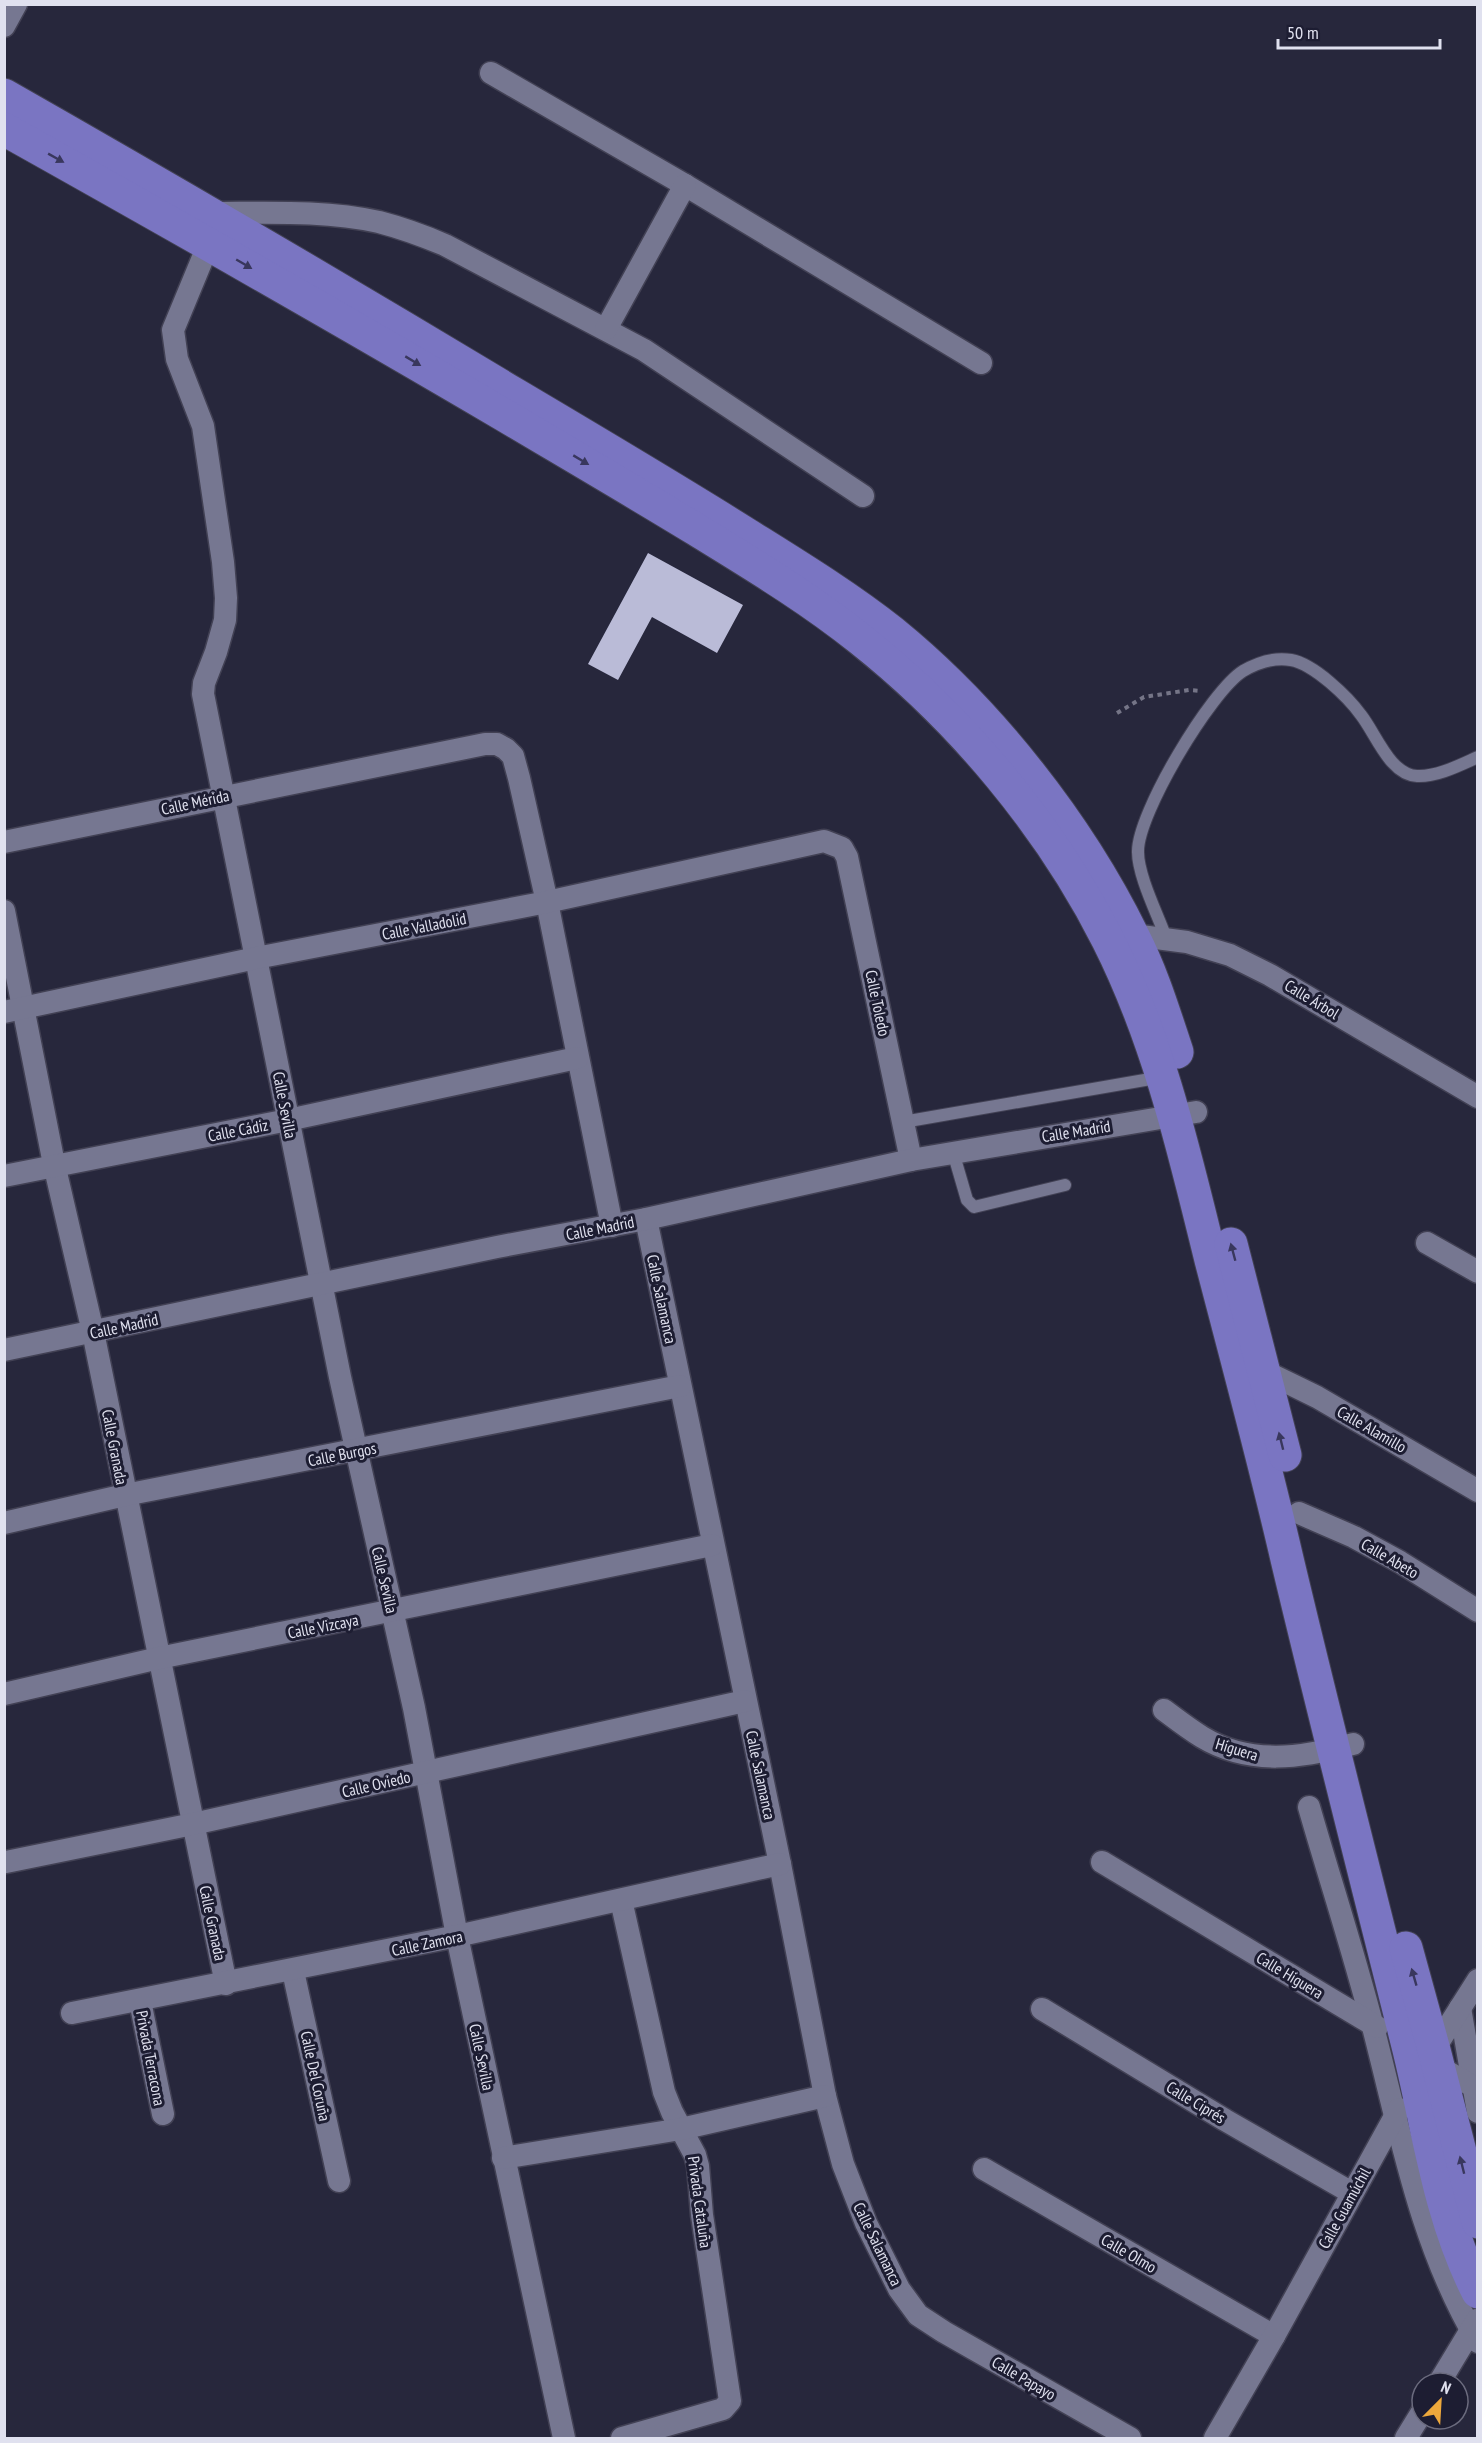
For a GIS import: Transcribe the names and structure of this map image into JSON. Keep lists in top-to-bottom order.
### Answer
{
  "streets": {
    "street": [
      "Calle Mérida",
      "Calle Valladolid",
      "Calle Árbol",
      "Calle Toledo",
      "Calle Sevilla",
      "Calle Cádiz",
      "Calle Madrid",
      "Calle Salamanca",
      "Calle Alamillo",
      "Calle Granada",
      "Calle Burgos",
      "Calle Abeto",
      "Calle Vizcaya",
      "Higuera",
      "Calle Oviedo",
      "Calle Zamora",
      "Calle Higuera",
      "Privada Terracona",
      "Calle Del Coruña",
      "Calle Ciprés",
      "Privada Cataluña",
      "Calle Guamúchil",
      "Calle Olmo",
      "Calle Papayo"
    ]
  },
  "crossings": [
    ["Calle Mérida", "Calle Valladolid"],
    ["Calle Mérida", "Calle Sevilla"],
    ["Calle Valladolid", "Calle Toledo"],
    ["Calle Valladolid", "Calle Sevilla"],
    ["Calle Valladolid", "Calle Granada"],
    ["Calle Toledo", "Calle Madrid"],
    ["Calle Sevilla", "Calle Cádiz"],
    ["Calle Sevilla", "Calle Madrid"],
    ["Calle Sevilla", "Calle Burgos"],
    ["Calle Sevilla", "Calle Vizcaya"],
    ["Calle Sevilla", "Calle Oviedo"],
    ["Calle Sevilla", "Calle Zamora"],
    ["Calle Cádiz", "Calle Granada"],
    ["Calle Madrid", "Calle Salamanca"],
    ["Calle Madrid", "Calle Granada"],
    ["Calle Salamanca", "Calle Burgos"],
    ["Calle Salamanca", "Calle Vizcaya"],
    ["Calle Salamanca", "Calle Oviedo"],
    ["Calle Salamanca", "Calle Zamora"],
    ["Calle Salamanca", "Calle Papayo"],
    ["Calle Granada", "Calle Burgos"],
    ["Calle Granada", "Calle Vizcaya"],
    ["Calle Granada", "Calle Oviedo"],
    ["Calle Granada", "Calle Zamora"],
    ["Calle Zamora", "Privada Terracona"],
    ["Calle Zamora", "Calle Del Coruña"],
    ["Calle Zamora", "Privada Cataluña"],
    ["Calle Higuera", "Calle Guamúchil"],
    ["Calle Ciprés", "Calle Guamúchil"],
    ["Calle Guamúchil", "Calle Olmo"]
  ],
  "scale_bar": "50 m",
  "north": "top right"
}
